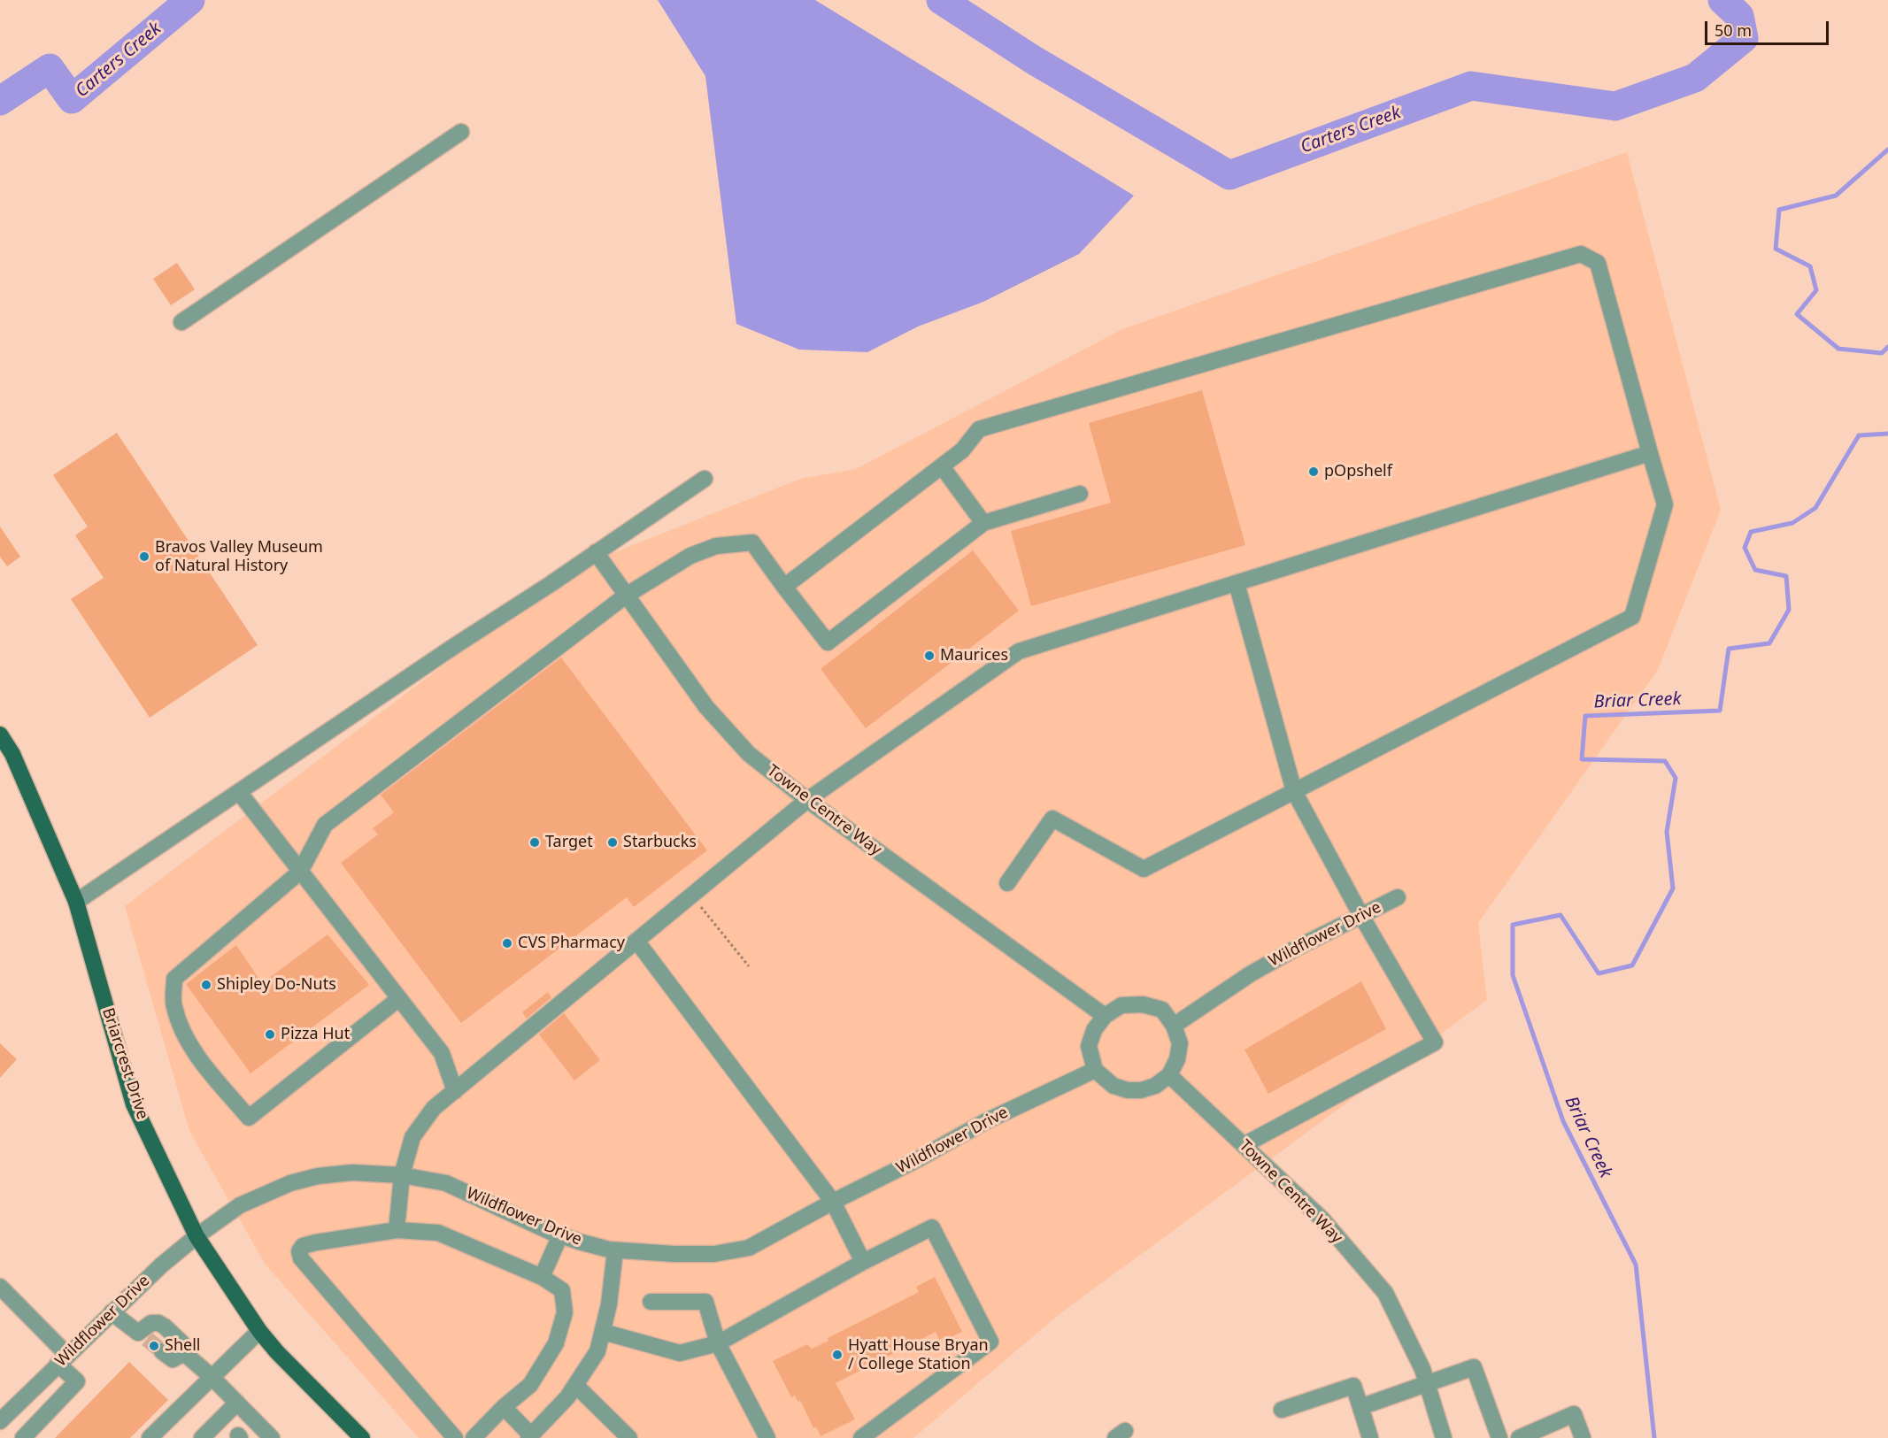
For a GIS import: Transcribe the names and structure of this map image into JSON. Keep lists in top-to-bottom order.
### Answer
{
  "streets": {
    "main road": ["Briarcrest Drive"],
    "street": ["Towne Centre Way", "Wildflower Drive"]
  },
  "crossings": [
    ["Towne Centre Way", "Wildflower Drive"],
    ["Wildflower Drive", "Briarcrest Drive"]
  ],
  "water": ["Carters Creek", "Briar Creek"],
  "places": [
    "pOpshelf",
    "Bravos Valley Museum of Natural History",
    "Maurices",
    "Target",
    "Starbucks",
    "CVS Pharmacy",
    "Shipley Do-Nuts",
    "Pizza Hut",
    "Shell",
    "Hyatt House Bryan / College Station"
  ],
  "scale_bar": "50 m"
}
